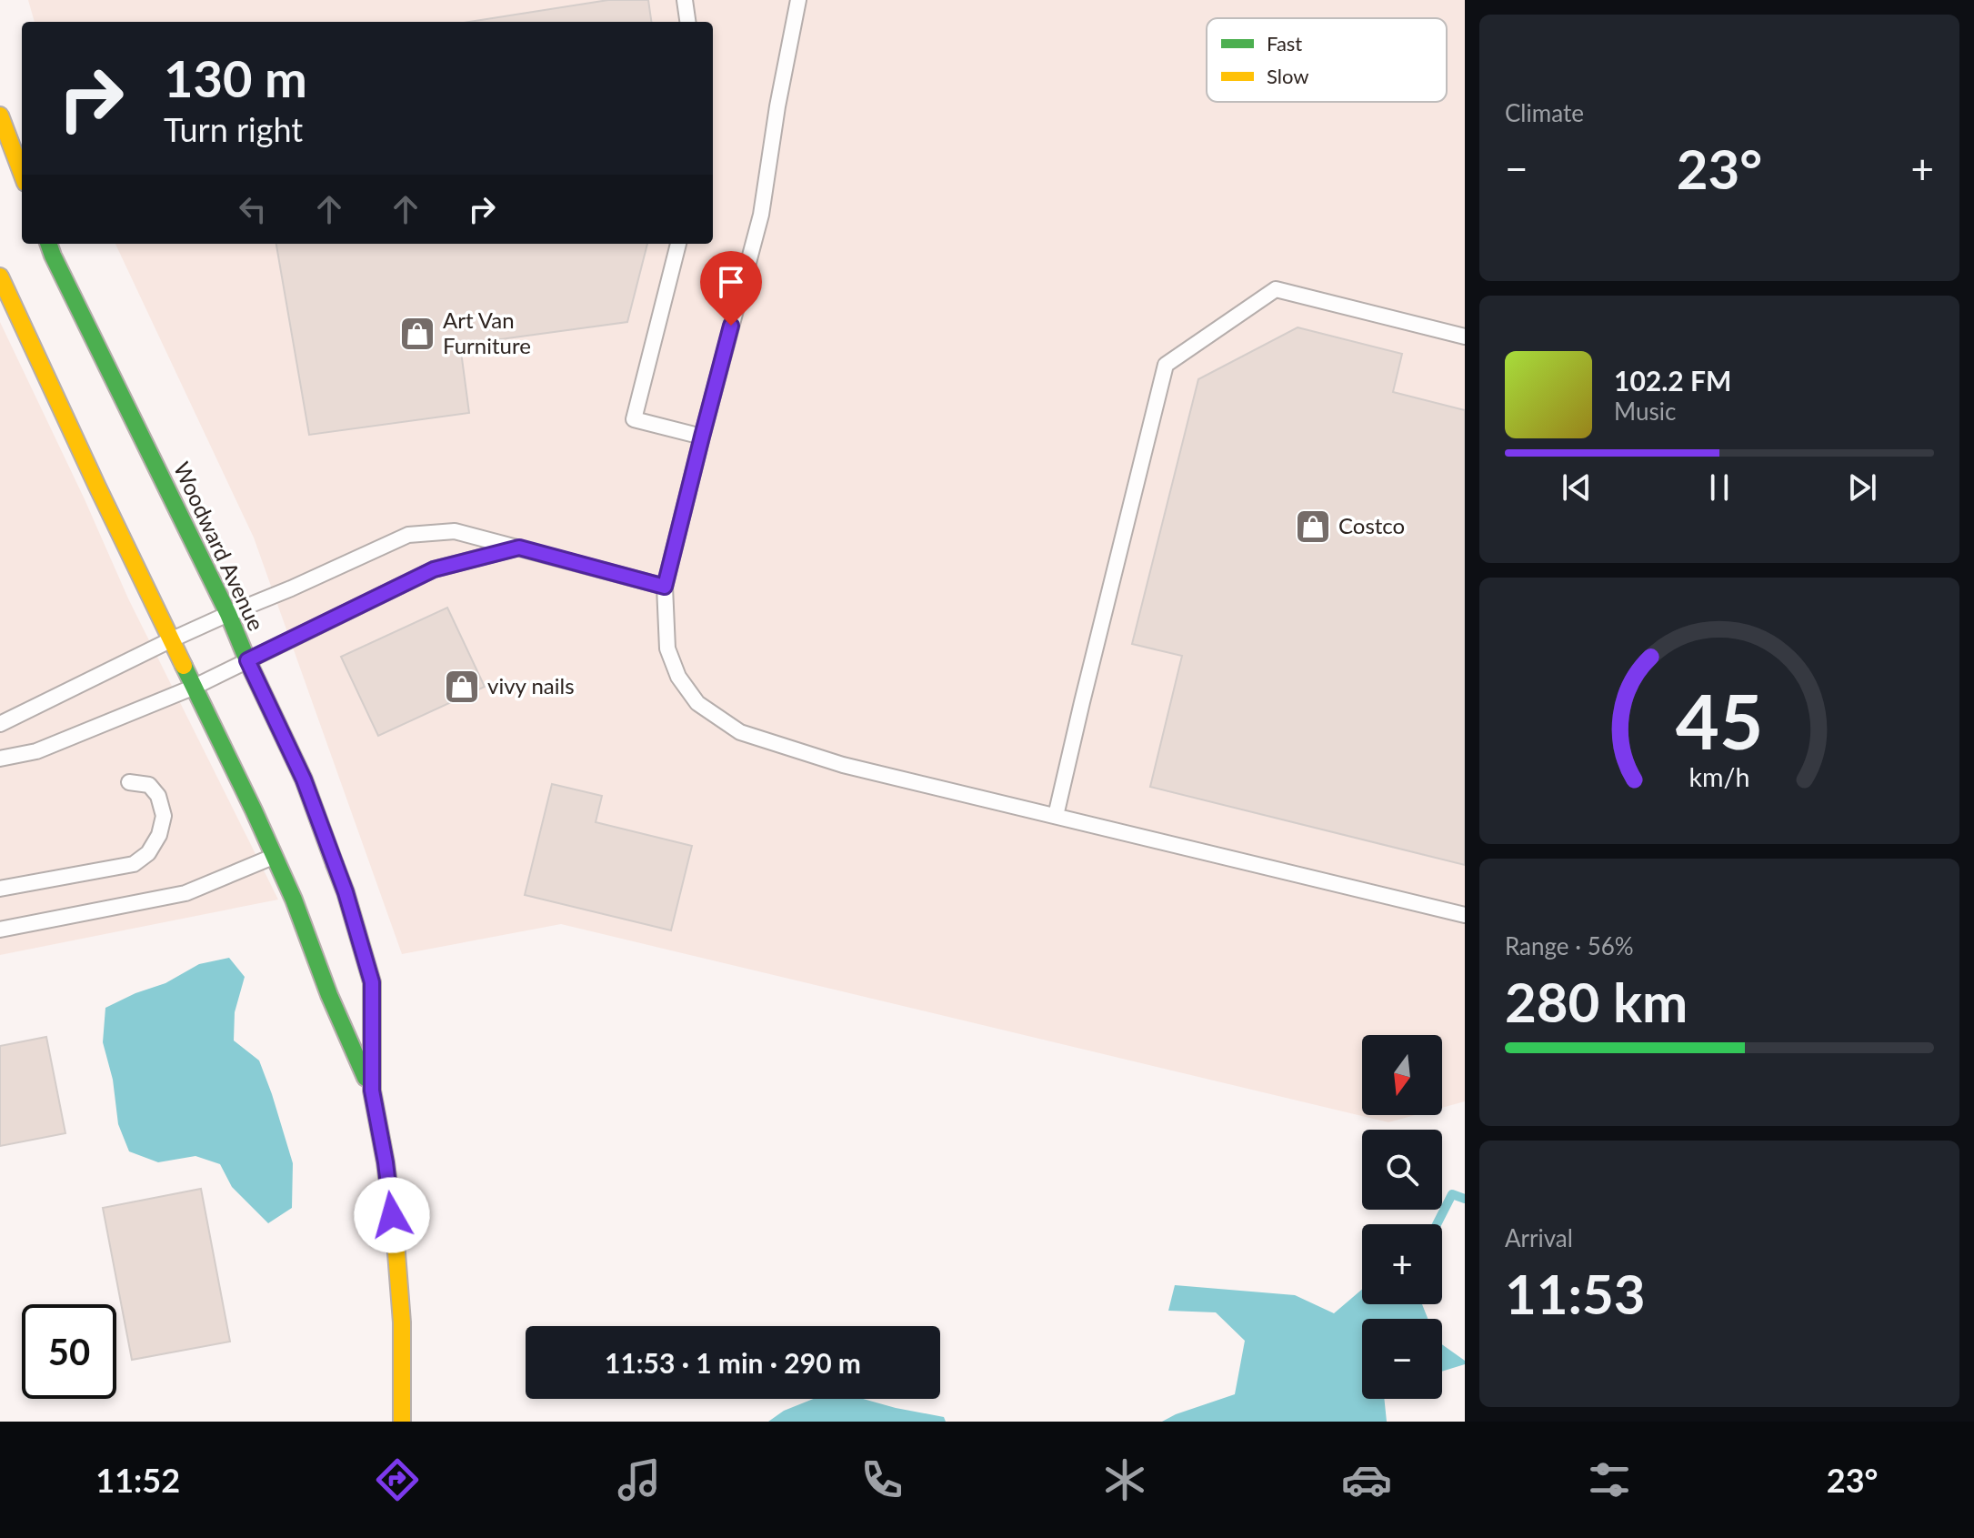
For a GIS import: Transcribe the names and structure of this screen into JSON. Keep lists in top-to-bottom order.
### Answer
{
  "streets": {
    "main road": ["Woodward Avenue"]
  },
  "places": {
    "shop": ["Art Van Furniture", "Costco", "vivy nails"]
  },
  "legend": ["Fast", "Slow"],
  "north": "bottom",
  "page": {
    "tile": [
      "Climate",
      ["Range · 56%", "280 km"],
      ["Arrival", "11:53"]
    ],
    "turn": ["130 m", "Turn right"],
    "heat": ["−", "23°", "+"],
    "song": ["102.2 FM", "Music"],
    "map_buttons": ["+", "−"],
    "limit": "50",
    "trip": "11:53 · 1 min · 290 m",
    "tabs": ["11:52", "23°"],
    "gauge": ["45", "km/h"]
  }
}
